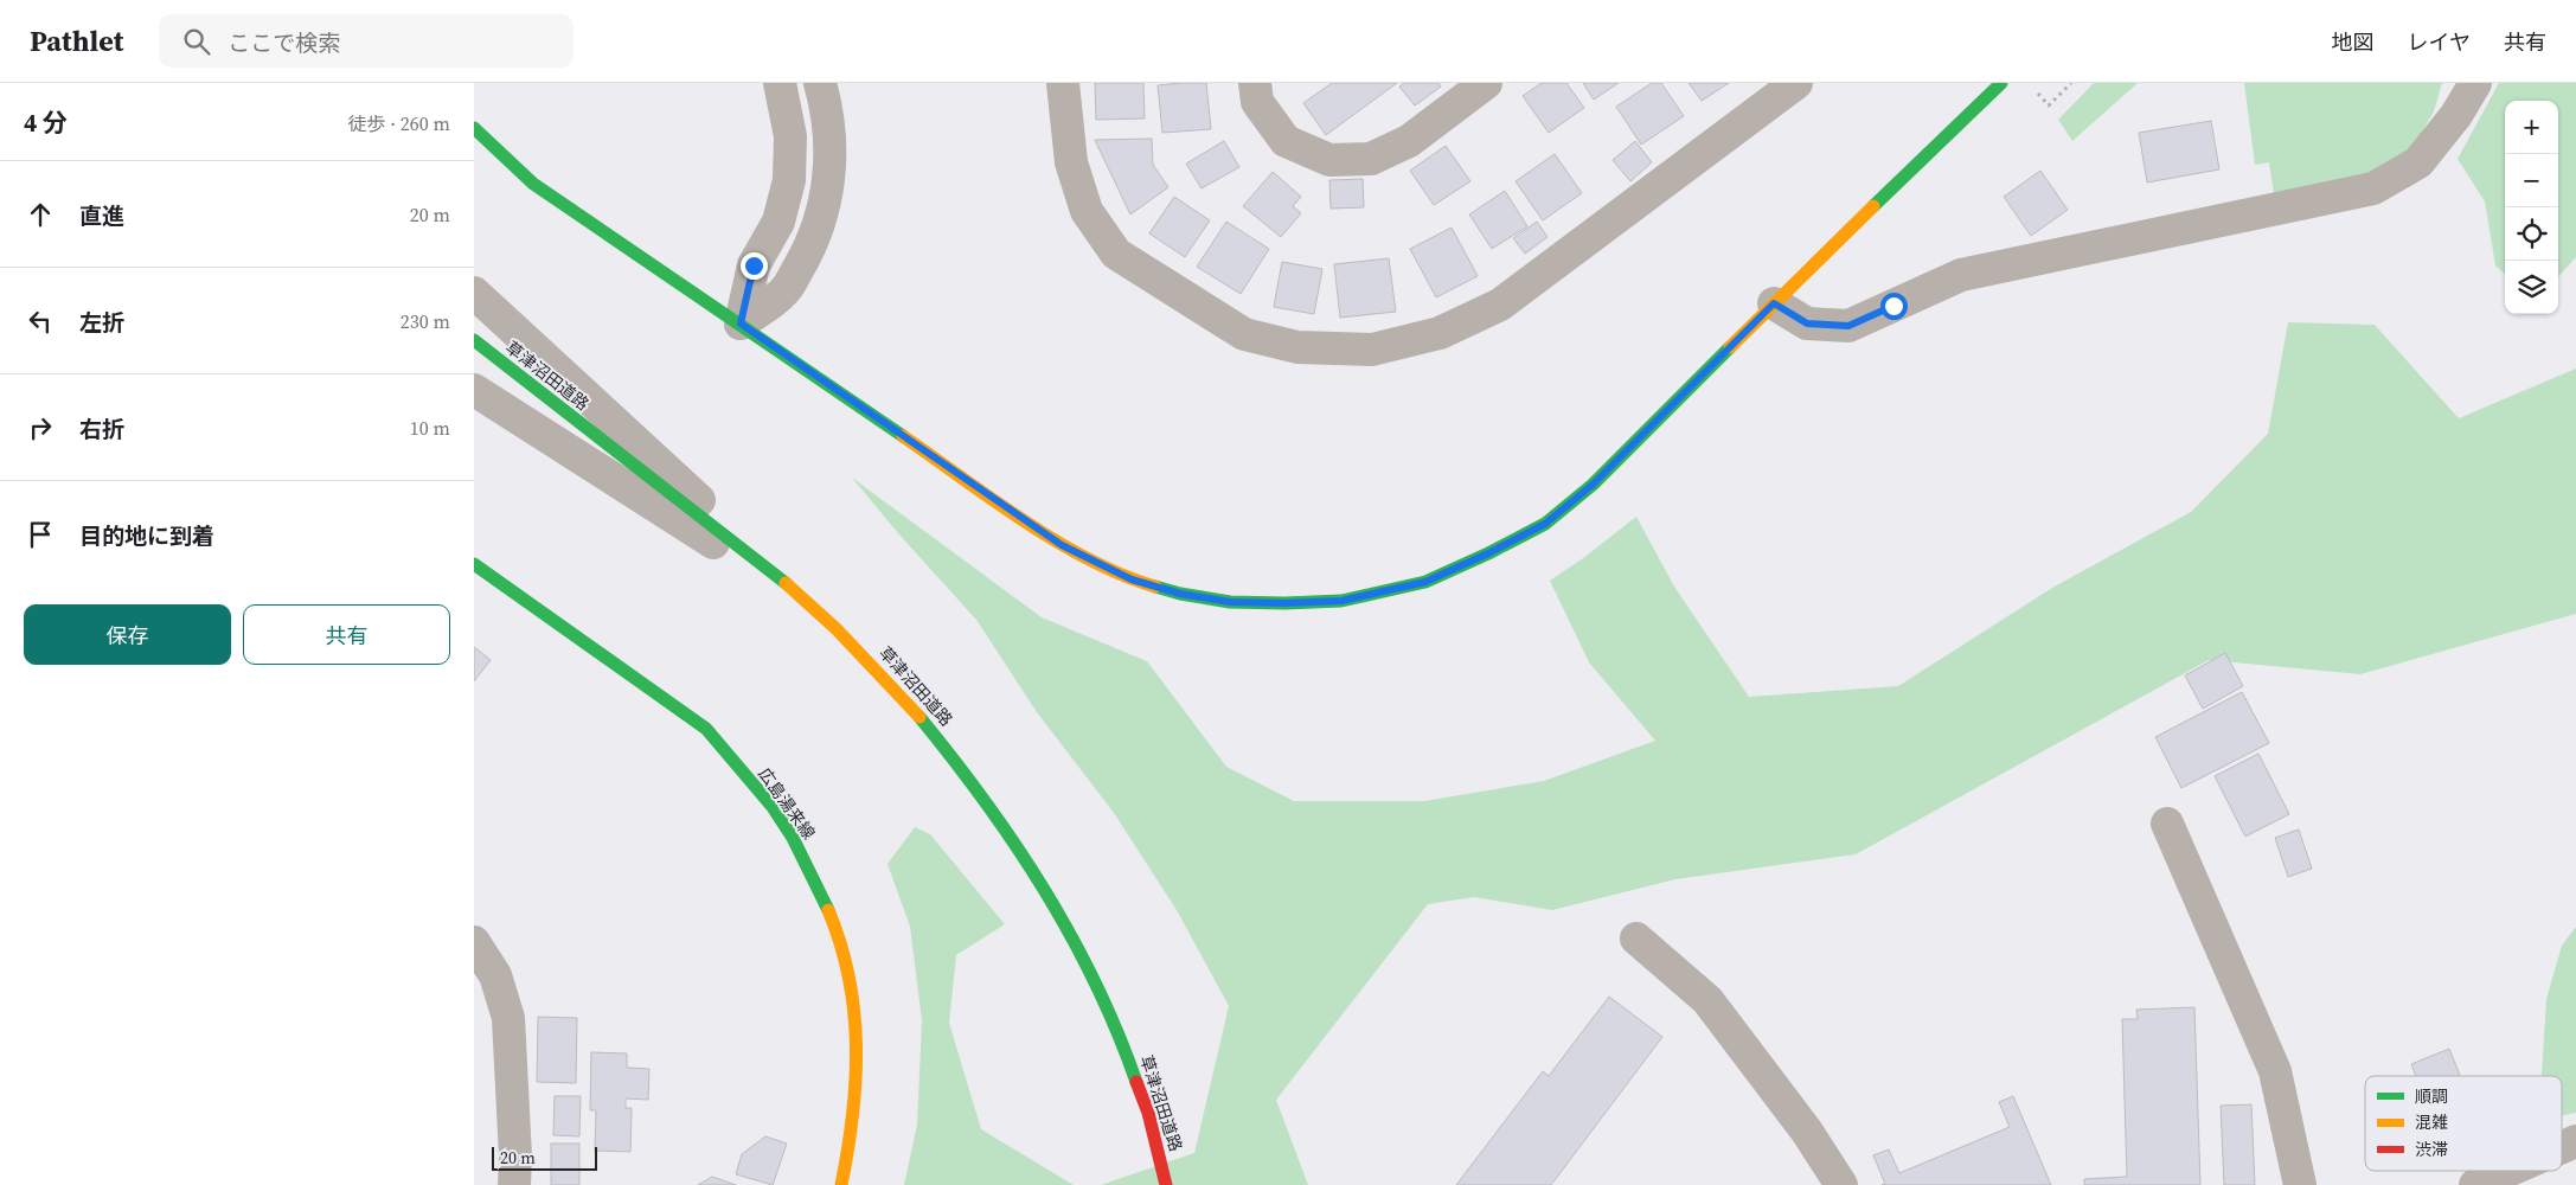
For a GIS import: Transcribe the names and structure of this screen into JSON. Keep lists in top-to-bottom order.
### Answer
{
  "streets": {
    "street": ["草津沼田道路", "広島湯来線"]
  },
  "legend": ["順調", "混雑", "渋滞"],
  "scale_bar": "20 m",
  "page": {
    "header": "Pathlet",
    "search": "ここで検索",
    "nav": ["地図", "レイヤ", "共有"],
    "heading": ["4 分", "徒歩 · 260 m"],
    "map_buttons": ["+", "−"],
    "list": [
      ["直進", "20 m"],
      ["左折", "230 m"],
      ["右折", "10 m"],
      "目的地に到着"
    ],
    "buttons": ["保存", "共有"],
    "scale": "20 m"
  }
}
